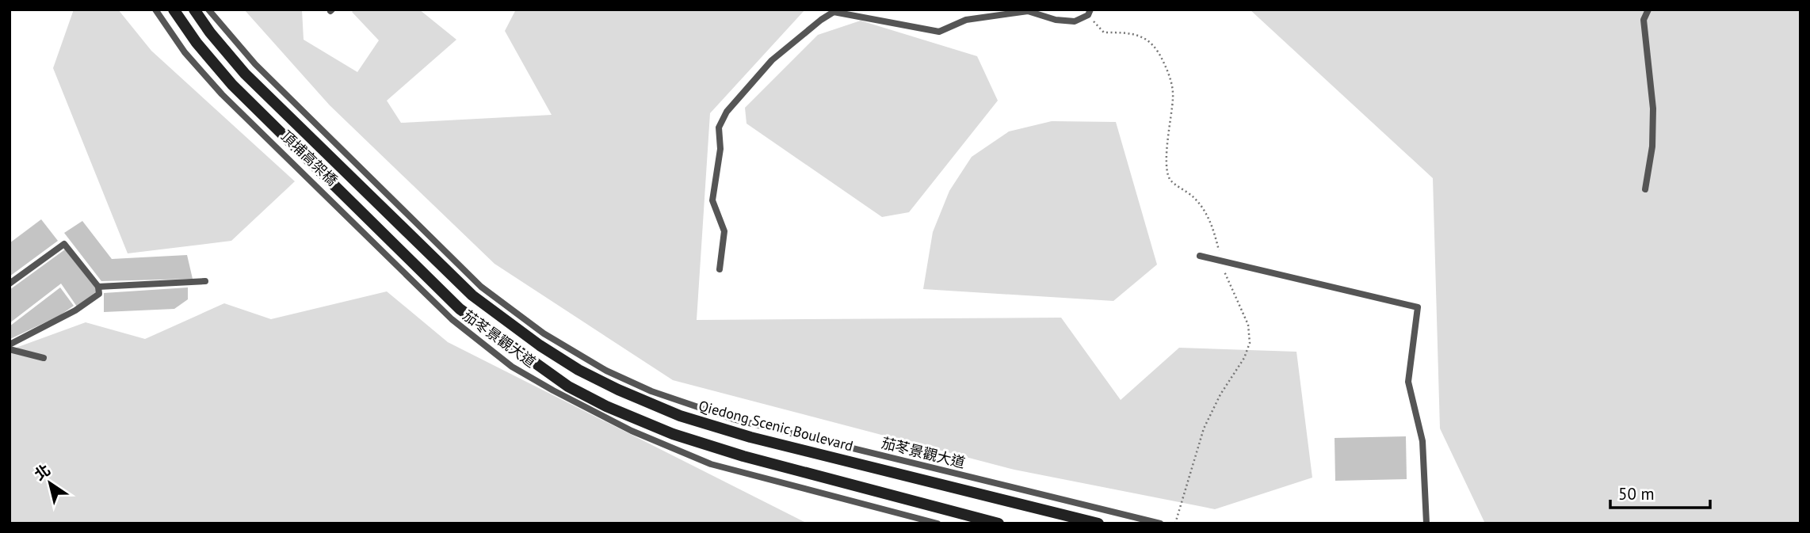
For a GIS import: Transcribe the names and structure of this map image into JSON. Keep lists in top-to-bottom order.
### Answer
{
  "streets": {
    "street": ["頂埔高架橋", "Qiedong Scenic Boulevard"],
    "lane": ["茄苳景觀大道"]
  },
  "crossings": [
    ["頂埔高架橋", "茄苳景觀大道"],
    ["頂埔高架橋", "Qiedong Scenic Boulevard"]
  ],
  "scale_bar": "50 m",
  "north": "top left"
}
